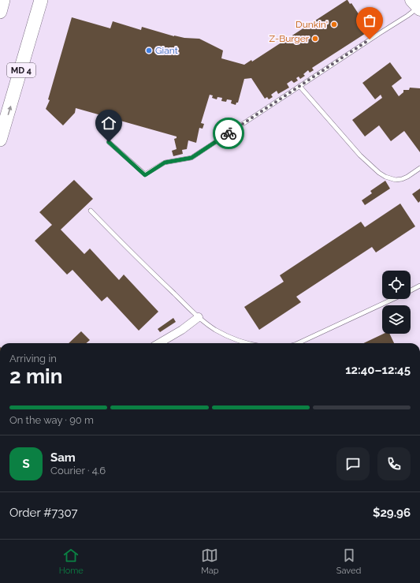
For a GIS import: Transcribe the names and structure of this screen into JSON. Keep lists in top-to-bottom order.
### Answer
{
  "streets": {
    "highway": ["MD 4"]
  },
  "places": ["Dunkin'", "Z-Burger", "Giant"],
  "page": {
    "heading": ["2 min", "Arriving in", "12:40–12:45"],
    "panel": [
      "Sam",
      "Courier · 4.6",
      "Order #7307",
      "$29.96"
    ],
    "bar": "On the way · 90 m",
    "round": "S",
    "tabs": ["Home", "Map", "Saved"]
  }
}
